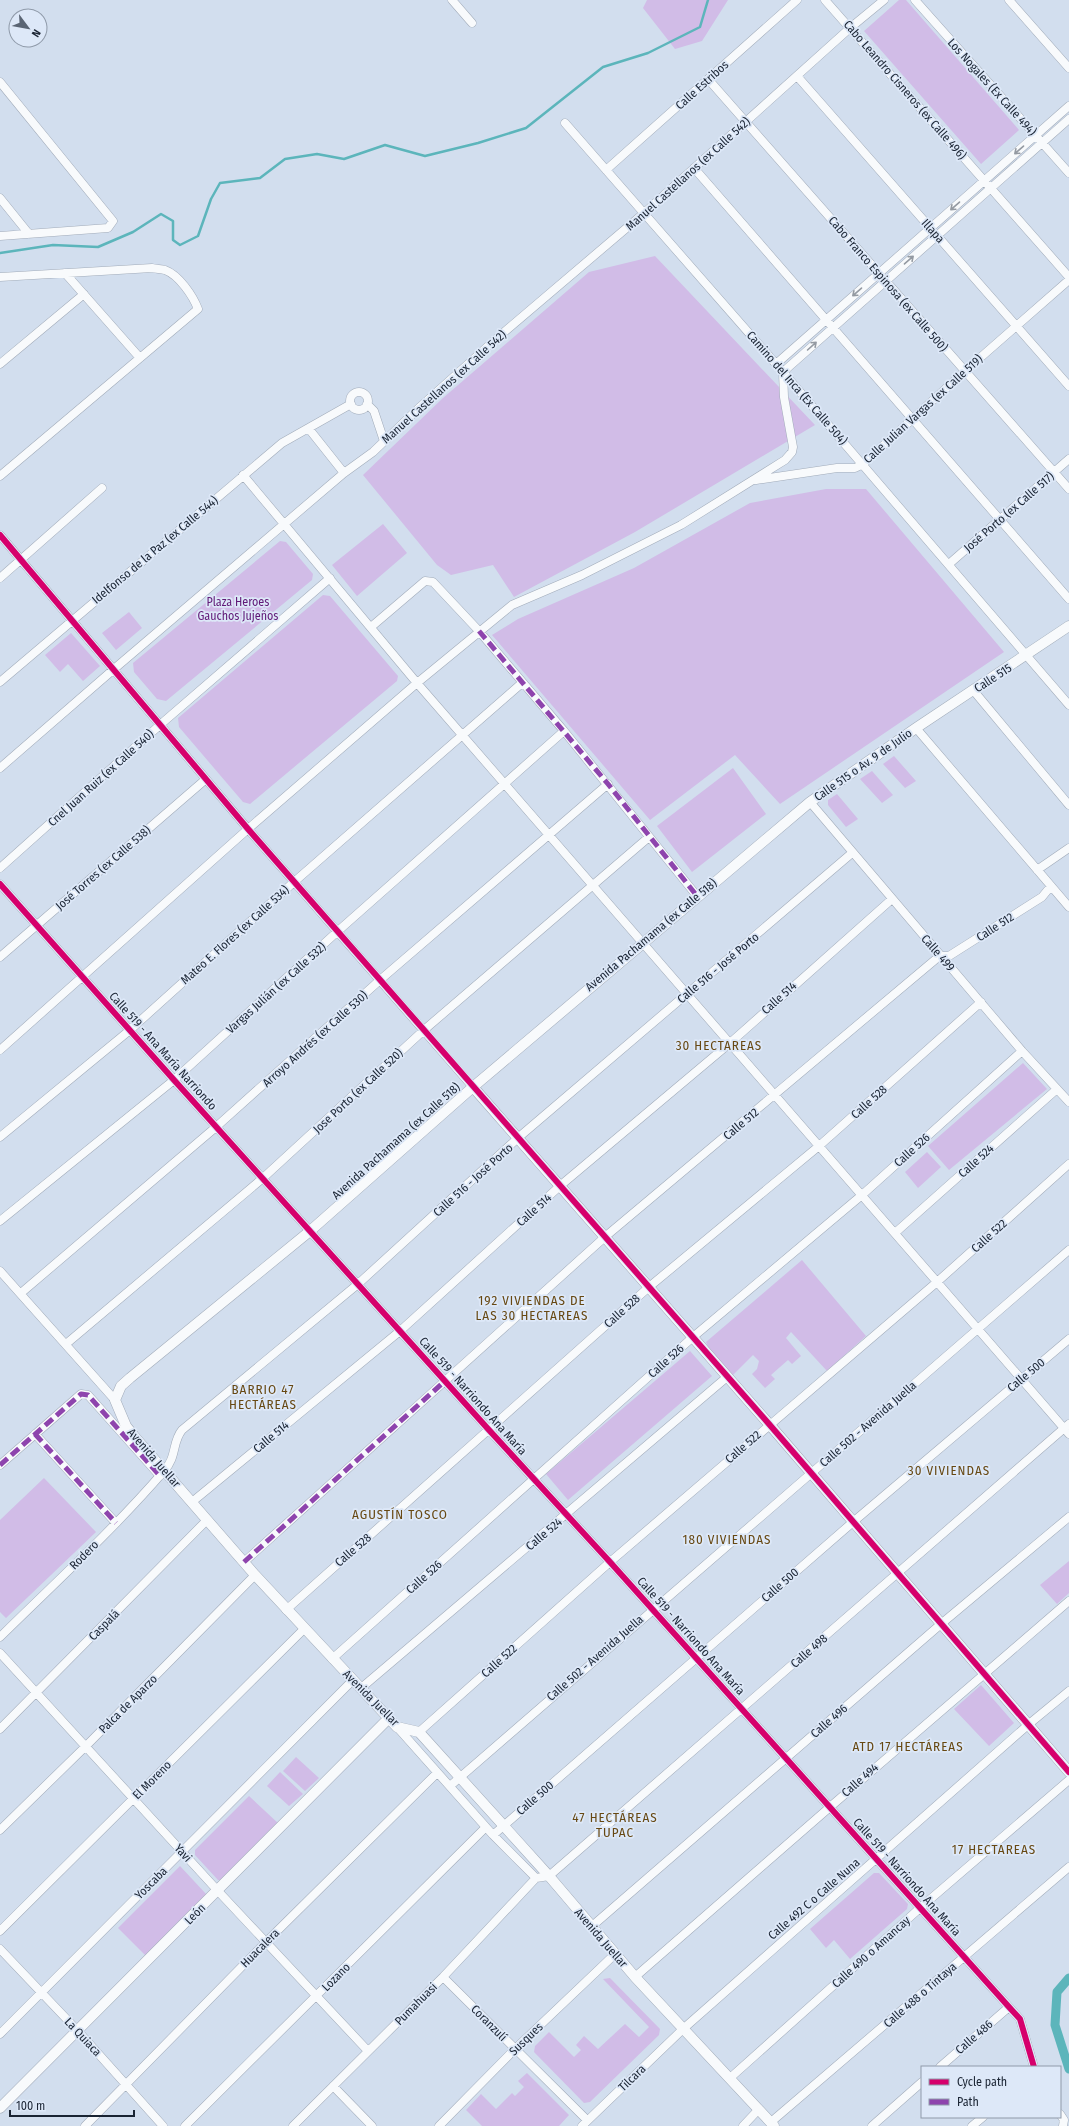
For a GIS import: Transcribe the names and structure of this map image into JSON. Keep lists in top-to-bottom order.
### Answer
{
  "streets": {
    "street": [
      "Calle Estribos",
      "Los Nogales (Ex Calle 494)",
      "Cabo Leandro Cisneros (ex Calle 496)",
      "Manuel Castellanos (ex Calle 542)",
      "Illapa",
      "Cabo Franco Espinosa (ex Calle 500)",
      "Camino del Inca (Ex Calle 504)",
      "Calle Julian Vargas (ex Calle 519)",
      "José Porto (ex Calle 517)",
      "Idelfonso de la Paz (ex Calle 544)",
      "Calle 515",
      "Calle 515 o Av. 9 de Julio",
      "Cnel Juan Ruiz (ex Calle 540)",
      "José Torres (ex Calle 538)",
      "Calle 512",
      "Mateo E. Flores (ex Calle 534)",
      "Avenida Pachamama (ex Calle 518)",
      "Calle 499",
      "Calle 516 - José Porto",
      "Vargas Julián (ex Calle 532)",
      "Calle 514",
      "Arroyo Andrés (ex Calle 530)",
      "Calle 519 - Ana María Narriondo",
      "Jose Porto (ex Calle 520)",
      "Calle 528",
      "Calle 526",
      "Calle 524",
      "Calle 522",
      "Calle 500",
      "Calle 519 - Narriondo Ana María",
      "Calle 502 - Avenida Juella",
      "Avenida Juellar",
      "Rodero",
      "Caspalá",
      "Calle 498",
      "Palca de Aparzo",
      "Calle 496",
      "El Moreno",
      "Calle 494",
      "Yavi",
      "Yoscaba",
      "Calle 492 C o Calle Nuna",
      "León",
      "Huacalera",
      "Calle 490 o Amancay",
      "Lozano",
      "Calle 488 o Tintaya",
      "Pumahuasi",
      "Coranzulí",
      "La Quiaca",
      "Calle 486",
      "Susques",
      "Tilcara"
    ]
  },
  "crossings": [
    ["Calle Estribos", "Cabo Franco Espinosa (ex Calle 500)"],
    ["Calle Estribos", "Camino del Inca (Ex Calle 504)"],
    ["Cabo Leandro Cisneros (ex Calle 496)", "Manuel Castellanos (ex Calle 542)"],
    ["Manuel Castellanos (ex Calle 542)", "Illapa"],
    ["Manuel Castellanos (ex Calle 542)", "Cabo Franco Espinosa (ex Calle 500)"],
    ["Manuel Castellanos (ex Calle 542)", "Camino del Inca (Ex Calle 504)"],
    ["Illapa", "Calle Julian Vargas (ex Calle 519)"],
    ["Cabo Franco Espinosa (ex Calle 500)", "Calle Julian Vargas (ex Calle 519)"],
    ["Cabo Franco Espinosa (ex Calle 500)", "José Porto (ex Calle 517)"],
    ["Camino del Inca (Ex Calle 504)", "Calle Julian Vargas (ex Calle 519)"],
    ["Camino del Inca (Ex Calle 504)", "José Porto (ex Calle 517)"],
    ["Camino del Inca (Ex Calle 504)", "Calle 515"],
    ["Calle 515", "Calle 515 o Av. 9 de Julio"],
    ["Calle 515 o Av. 9 de Julio", "Avenida Pachamama (ex Calle 518)"],
    ["Calle 515 o Av. 9 de Julio", "Calle 499"],
    ["José Torres (ex Calle 538)", "Calle 519 - Ana María Narriondo"],
    ["Calle 512", "Calle 499"],
    ["Calle 512", "Calle 519 - Narriondo Ana María"],
    ["Calle 512", "Avenida Juellar"],
    ["Mateo E. Flores (ex Calle 534)", "Calle 519 - Ana María Narriondo"],
    ["Avenida Pachamama (ex Calle 518)", "Calle 499"],
    ["Avenida Pachamama (ex Calle 518)", "Calle 519 - Ana María Narriondo"],
    ["Avenida Pachamama (ex Calle 518)", "Calle 519 - Narriondo Ana María"],
    ["Avenida Pachamama (ex Calle 518)", "Avenida Juellar"],
    ["Calle 499", "Calle 516 - José Porto"],
    ["Calle 499", "Calle 514"],
    ["Calle 499", "Calle 528"],
    ["Calle 499", "Calle 526"],
    ["Calle 499", "Calle 524"],
    ["Calle 516 - José Porto", "Calle 519 - Narriondo Ana María"],
    ["Calle 516 - José Porto", "Avenida Juellar"],
    ["Calle 516 - José Porto", "Rodero"],
    ["Vargas Julián (ex Calle 532)", "Calle 519 - Ana María Narriondo"],
    ["Calle 514", "Calle 519 - Narriondo Ana María"],
    ["Calle 514", "Avenida Juellar"],
    ["Arroyo Andrés (ex Calle 530)", "Calle 519 - Ana María Narriondo"],
    ["Arroyo Andrés (ex Calle 530)", "Avenida Juellar"],
    ["Calle 519 - Ana María Narriondo", "Jose Porto (ex Calle 520)"],
    ["Calle 519 - Ana María Narriondo", "Calle 519 - Narriondo Ana María"],
    ["Jose Porto (ex Calle 520)", "Avenida Juellar"],
    ["Calle 528", "Calle 519 - Narriondo Ana María"],
    ["Calle 528", "Avenida Juellar"],
    ["Calle 526", "Calle 519 - Narriondo Ana María"],
    ["Calle 526", "Avenida Juellar"],
    ["Calle 524", "Calle 519 - Narriondo Ana María"],
    ["Calle 524", "Avenida Juellar"],
    ["Calle 522", "Calle 519 - Narriondo Ana María"],
    ["Calle 522", "Avenida Juellar"],
    ["Calle 500", "Calle 519 - Narriondo Ana María"],
    ["Calle 500", "Avenida Juellar"],
    ["Calle 519 - Narriondo Ana María", "Calle 502 - Avenida Juella"],
    ["Calle 519 - Narriondo Ana María", "Calle 498"],
    ["Calle 519 - Narriondo Ana María", "Calle 496"],
    ["Calle 519 - Narriondo Ana María", "Calle 494"],
    ["Calle 519 - Narriondo Ana María", "Calle 492 C o Calle Nuna"],
    ["Calle 519 - Narriondo Ana María", "Calle 490 o Amancay"],
    ["Calle 519 - Narriondo Ana María", "Calle 488 o Tintaya"],
    ["Calle 519 - Narriondo Ana María", "Calle 486"],
    ["Calle 502 - Avenida Juella", "Avenida Juellar"],
    ["Avenida Juellar", "Rodero"],
    ["Avenida Juellar", "Caspalá"],
    ["Avenida Juellar", "Calle 498"],
    ["Avenida Juellar", "Palca de Aparzo"],
    ["Avenida Juellar", "Calle 496"],
    ["Avenida Juellar", "El Moreno"],
    ["Avenida Juellar", "Calle 494"],
    ["Avenida Juellar", "Yoscaba"],
    ["Avenida Juellar", "Calle 492 C o Calle Nuna"],
    ["Avenida Juellar", "León"],
    ["Avenida Juellar", "Calle 490 o Amancay"],
    ["Avenida Juellar", "Calle 488 o Tintaya"],
    ["Avenida Juellar", "Susques"],
    ["Avenida Juellar", "Tilcara"],
    ["Caspalá", "Yavi"],
    ["Palca de Aparzo", "Yavi"],
    ["El Moreno", "Yavi"],
    ["Yavi", "Yoscaba"],
    ["Yavi", "León"],
    ["Yavi", "Huacalera"],
    ["Yavi", "Lozano"],
    ["Yavi", "Pumahuasi"],
    ["Yoscaba", "La Quiaca"],
    ["Calle 492 C o Calle Nuna", "Tilcara"],
    ["León", "La Quiaca"],
    ["Huacalera", "La Quiaca"],
    ["Pumahuasi", "Coranzulí"],
    ["Coranzulí", "Susques"],
    ["Coranzulí", "Tilcara"]
  ],
  "districts": [
    "30 HECTAREAS",
    "192 VIVIENDAS DE LAS 30 HECTAREAS",
    "BARRIO 47 HECTÁREAS",
    "30 VIVIENDAS",
    "AGUSTÍN TOSCO",
    "180 VIVIENDAS",
    "ATD 17 HECTÁREAS",
    "47 HECTÁREAS TUPAC",
    "17 HECTAREAS"
  ],
  "parks": ["Plaza Heroes Gauchos Jujeños"],
  "legend": ["Cycle path", "Path"],
  "scale_bar": "100 m",
  "north": "bottom right"
}
